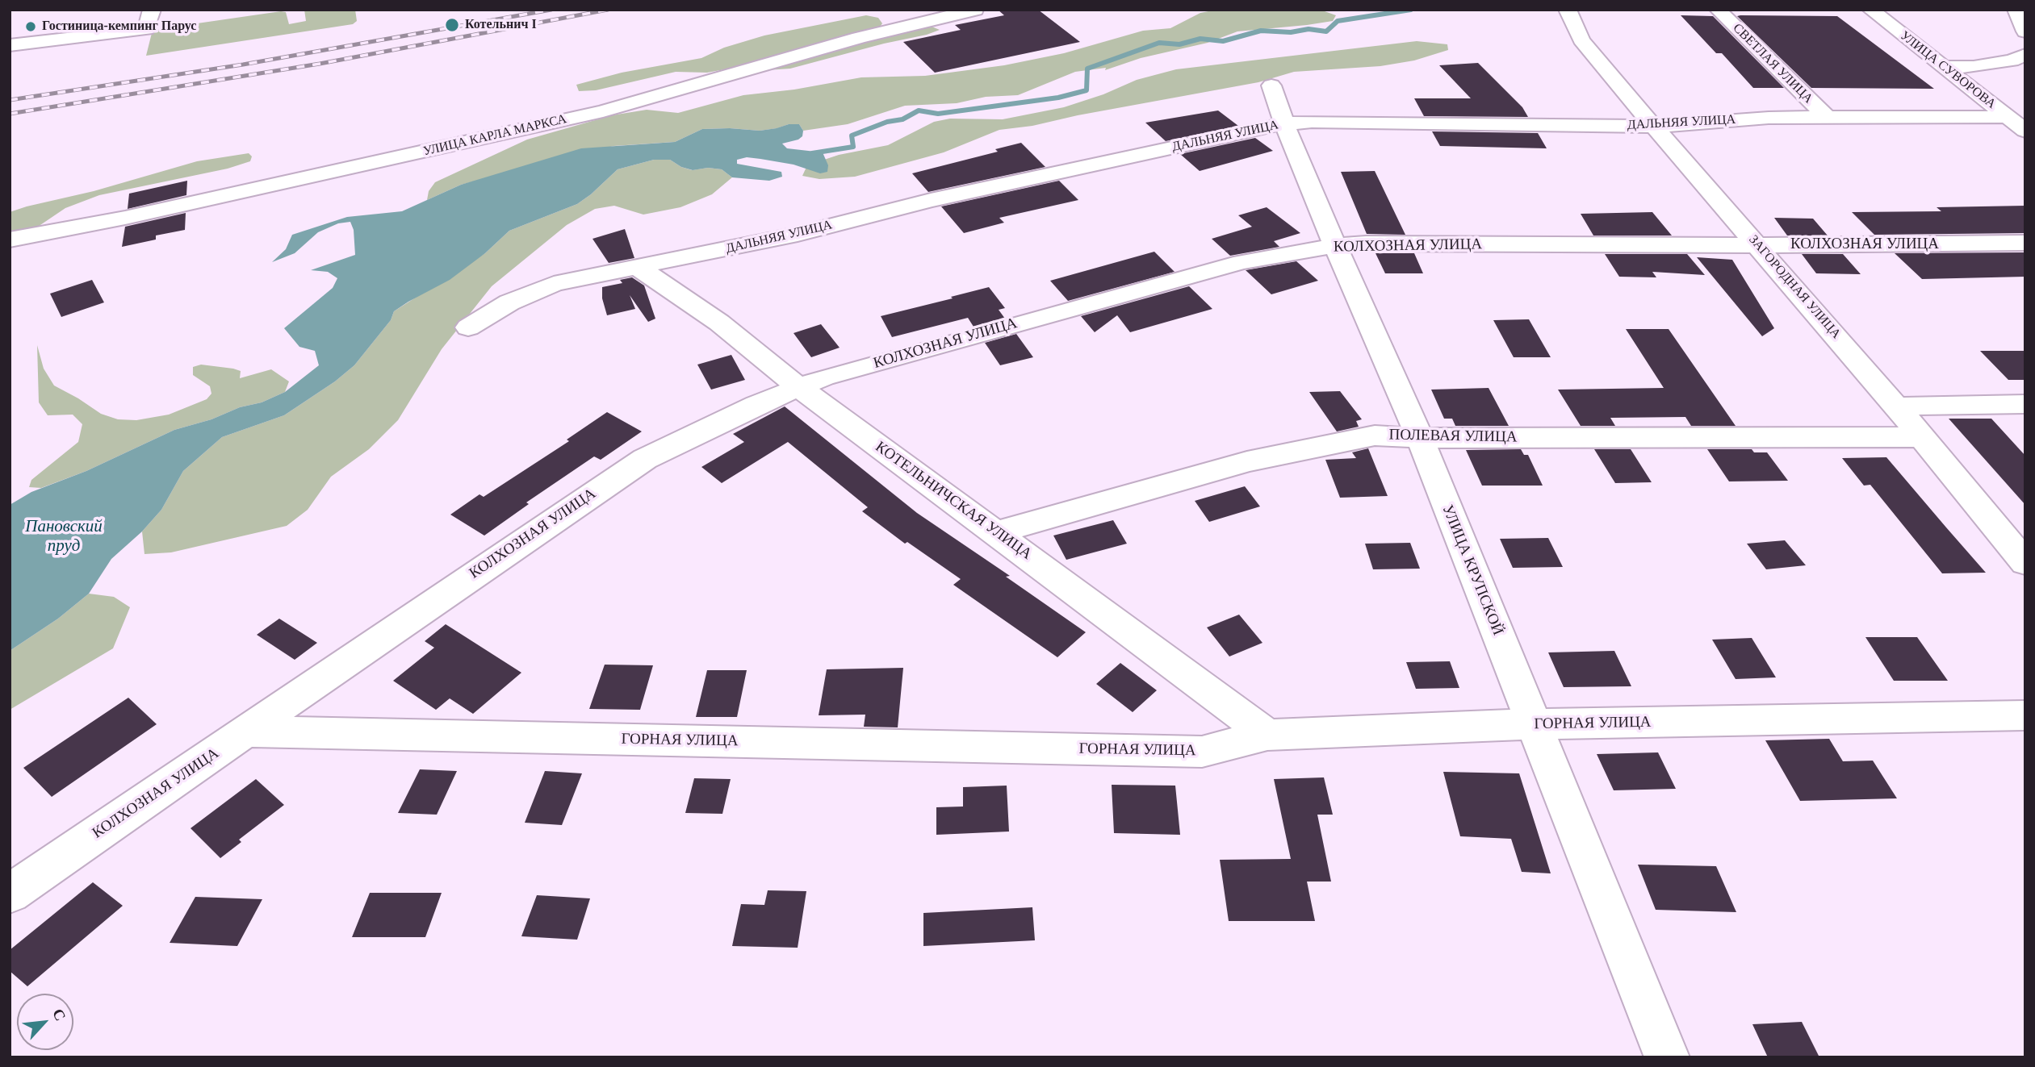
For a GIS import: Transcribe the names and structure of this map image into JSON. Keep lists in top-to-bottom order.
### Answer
{
  "streets": {
    "street": [
      "СВЕТЛАЯ УЛИЦА",
      "УЛИЦА СУВОРОВА",
      "ДАЛЬНЯЯ УЛИЦА",
      "УЛИЦА КАРЛА МАРКСА",
      "КОЛХОЗНАЯ УЛИЦА",
      "ЗАГОРОДНАЯ УЛИЦА",
      "ПОЛЕВАЯ УЛИЦА",
      "КОТЕЛЬНИЧСКАЯ УЛИЦА",
      "УЛИЦА КРУПСКОЙ",
      "ГОРНАЯ УЛИЦА"
    ]
  },
  "crossings": [
    ["СВЕТЛАЯ УЛИЦА", "ДАЛЬНЯЯ УЛИЦА"],
    ["УЛИЦА СУВОРОВА", "ДАЛЬНЯЯ УЛИЦА"],
    ["ДАЛЬНЯЯ УЛИЦА", "ЗАГОРОДНАЯ УЛИЦА"],
    ["ДАЛЬНЯЯ УЛИЦА", "КОТЕЛЬНИЧСКАЯ УЛИЦА"],
    ["ДАЛЬНЯЯ УЛИЦА", "УЛИЦА КРУПСКОЙ"],
    ["КОЛХОЗНАЯ УЛИЦА", "ЗАГОРОДНАЯ УЛИЦА"],
    ["КОЛХОЗНАЯ УЛИЦА", "КОТЕЛЬНИЧСКАЯ УЛИЦА"],
    ["КОЛХОЗНАЯ УЛИЦА", "УЛИЦА КРУПСКОЙ"],
    ["КОЛХОЗНАЯ УЛИЦА", "ГОРНАЯ УЛИЦА"],
    ["ЗАГОРОДНАЯ УЛИЦА", "ПОЛЕВАЯ УЛИЦА"],
    ["ПОЛЕВАЯ УЛИЦА", "КОТЕЛЬНИЧСКАЯ УЛИЦА"],
    ["ПОЛЕВАЯ УЛИЦА", "УЛИЦА КРУПСКОЙ"],
    ["КОТЕЛЬНИЧСКАЯ УЛИЦА", "ГОРНАЯ УЛИЦА"],
    ["УЛИЦА КРУПСКОЙ", "ГОРНАЯ УЛИЦА"]
  ],
  "water": ["Пановский пруд"],
  "places": ["Котельнич I", "Гостиница-кемпинг Парус"],
  "north": "top right"
}
